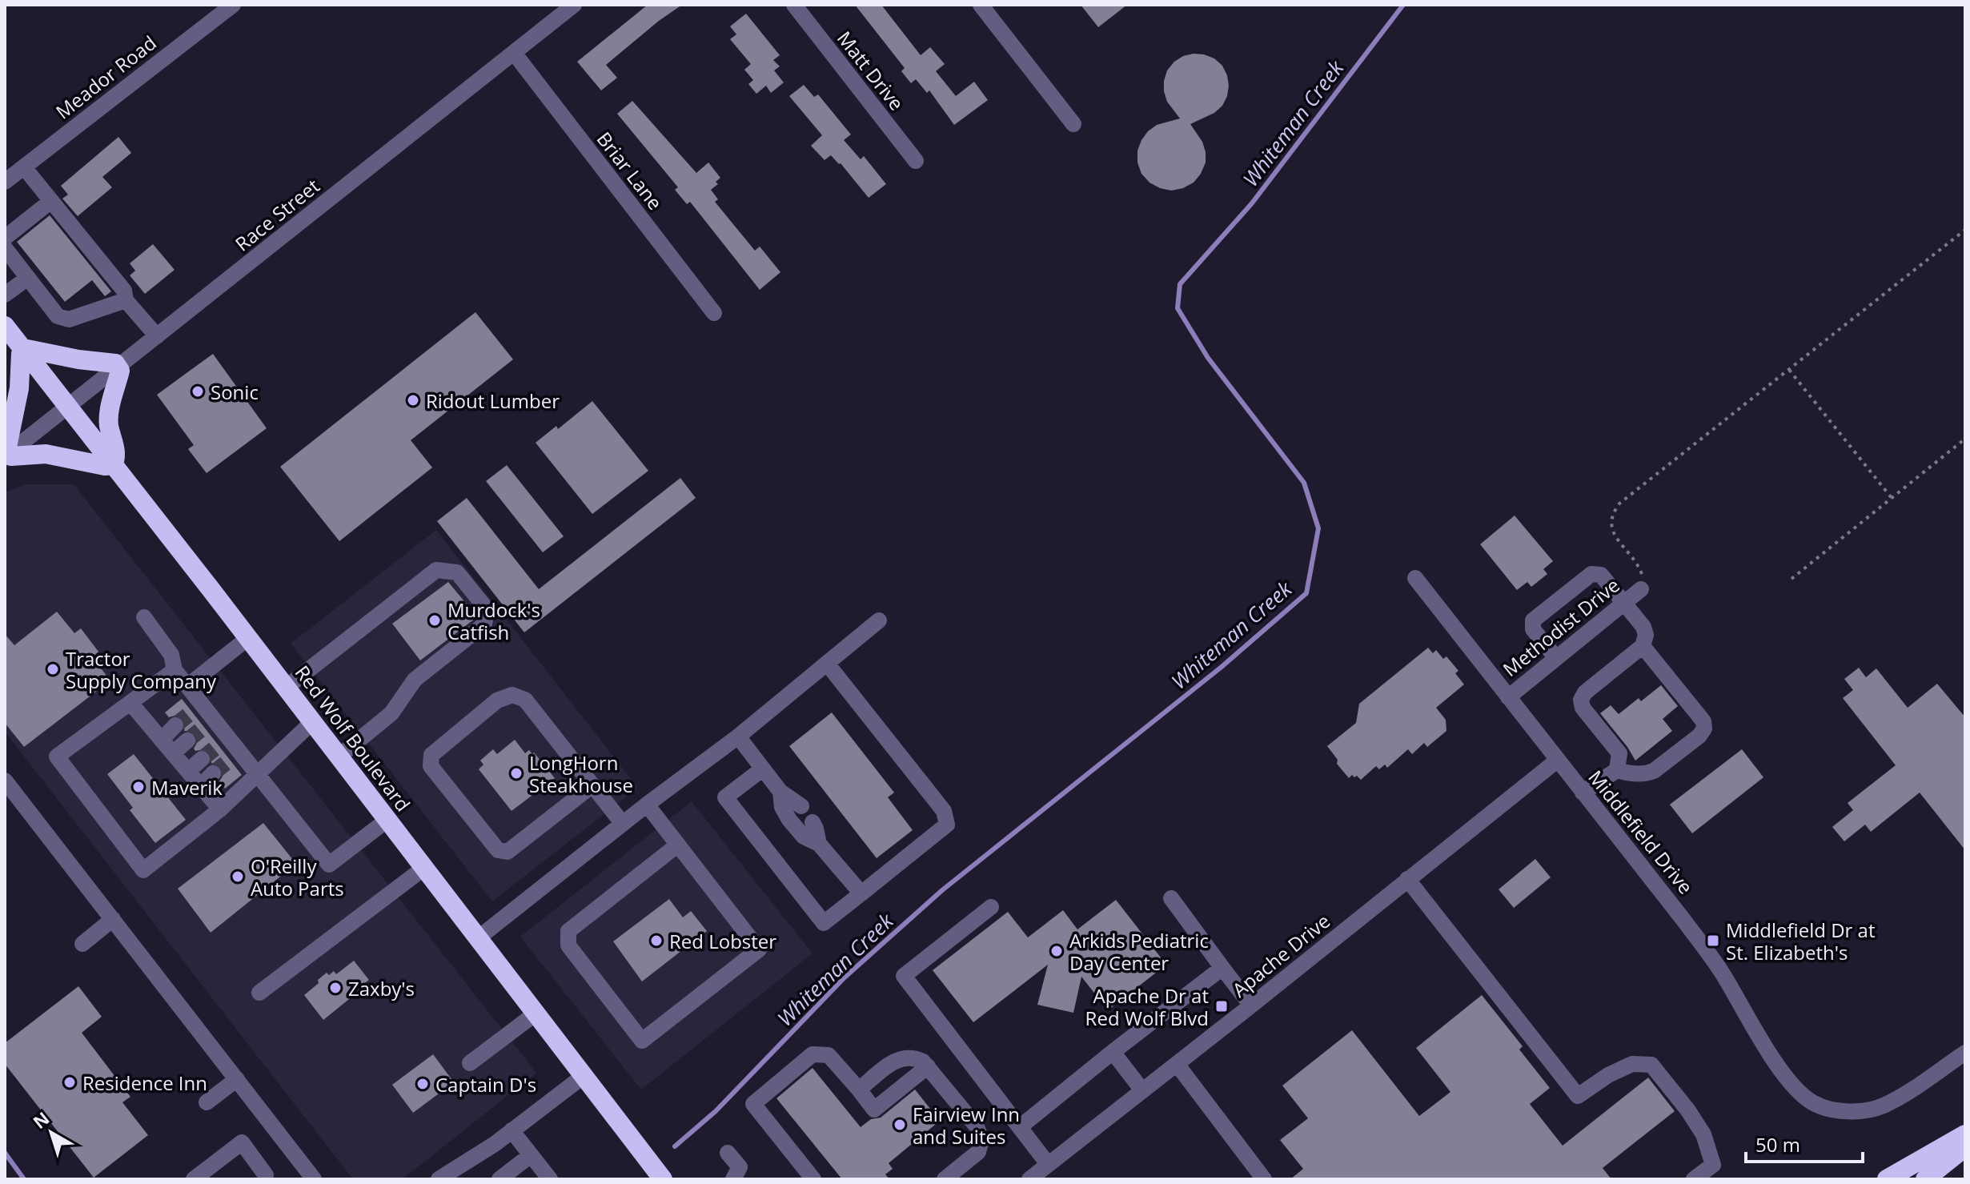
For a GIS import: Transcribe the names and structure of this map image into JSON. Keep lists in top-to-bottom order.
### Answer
{
  "streets": {
    "highway": ["Red Wolf Boulevard"],
    "street": [
      "Matt Drive",
      "Meador Road",
      "Briar Lane",
      "Race Street",
      "Methodist Drive",
      "Middlefield Drive",
      "Apache Drive"
    ]
  },
  "crossings": [
    ["Briar Lane", "Race Street"],
    ["Race Street", "Red Wolf Boulevard"],
    ["Methodist Drive", "Middlefield Drive"],
    ["Middlefield Drive", "Apache Drive"]
  ],
  "water": ["Whiteman Creek"],
  "places": {
    "other": [
      "Sonic",
      "Ridout Lumber",
      "Murdock's Catfish",
      "Tractor Supply Company",
      "LongHorn Steakhouse",
      "Maverik",
      "O'Reilly Auto Parts",
      "Red Lobster",
      "Arkids Pediatric Day Center",
      "Zaxby's",
      "Residence Inn",
      "Captain D's",
      "Fairview Inn and Suites"
    ],
    "transit": ["Middlefield Dr at St. Elizabeth's", "Apache Dr at Red Wolf Blvd"]
  },
  "scale_bar": "50 m",
  "north": "top left"
}
